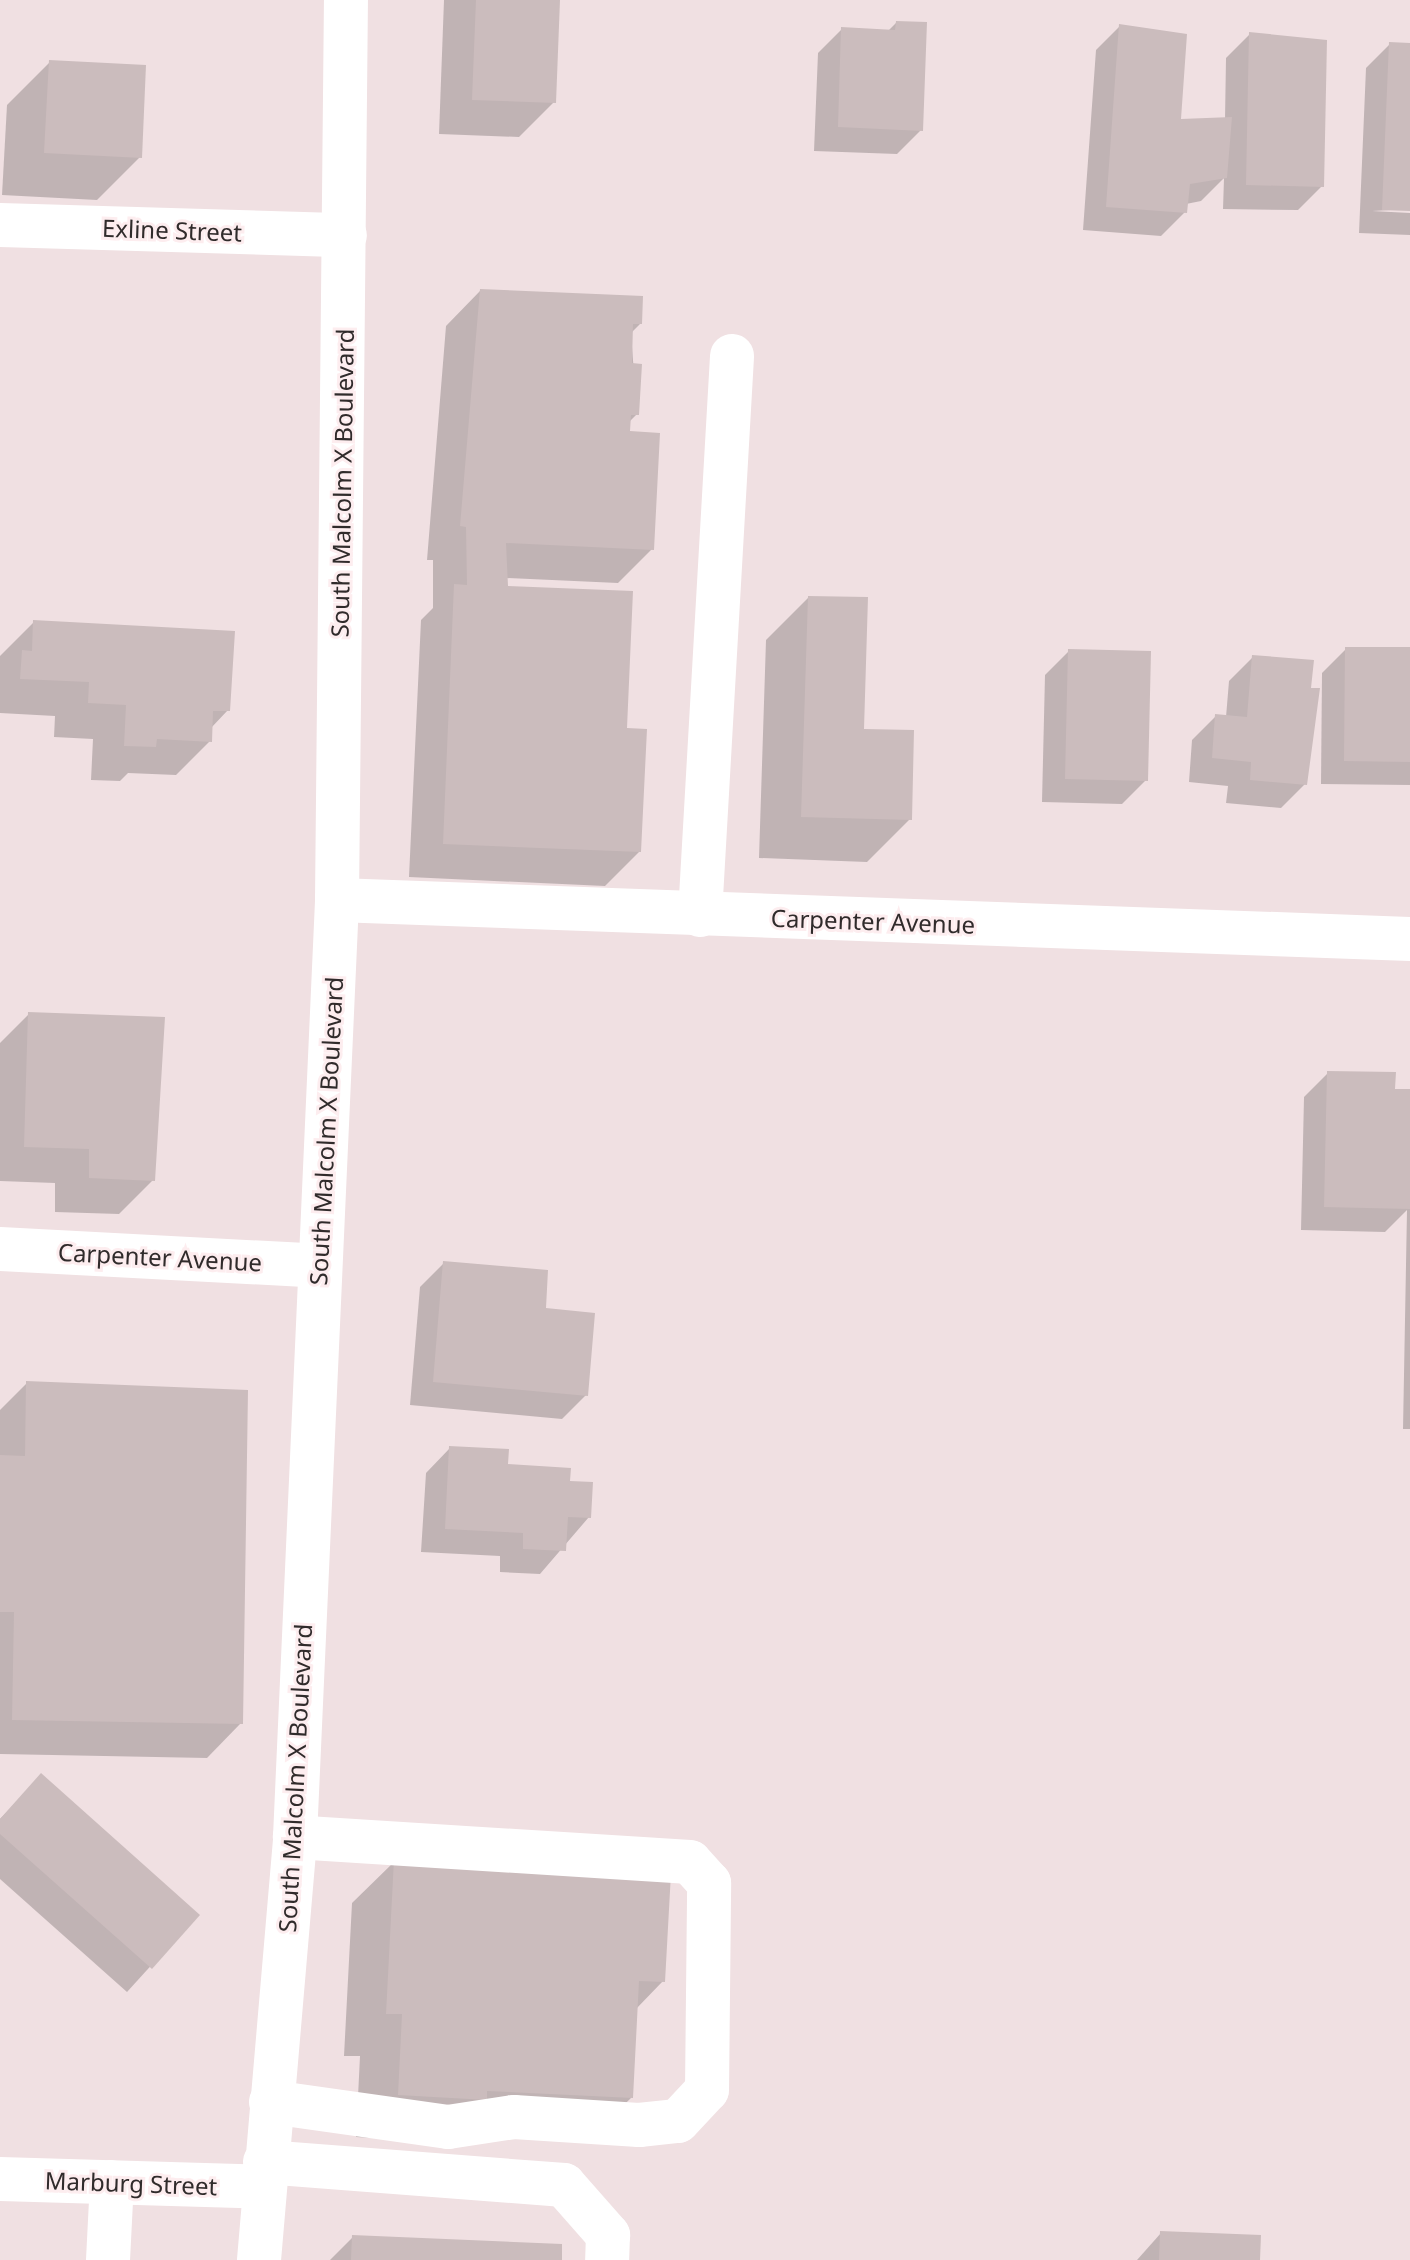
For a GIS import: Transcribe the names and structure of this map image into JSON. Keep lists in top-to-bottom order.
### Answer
{
  "streets": {
    "street": [
      "Exline Street",
      "South Malcolm X Boulevard",
      "Carpenter Avenue",
      "Marburg Street"
    ]
  },
  "crossings": [
    ["Exline Street", "South Malcolm X Boulevard"],
    ["South Malcolm X Boulevard", "Carpenter Avenue"],
    ["South Malcolm X Boulevard", "Marburg Street"]
  ]
}
